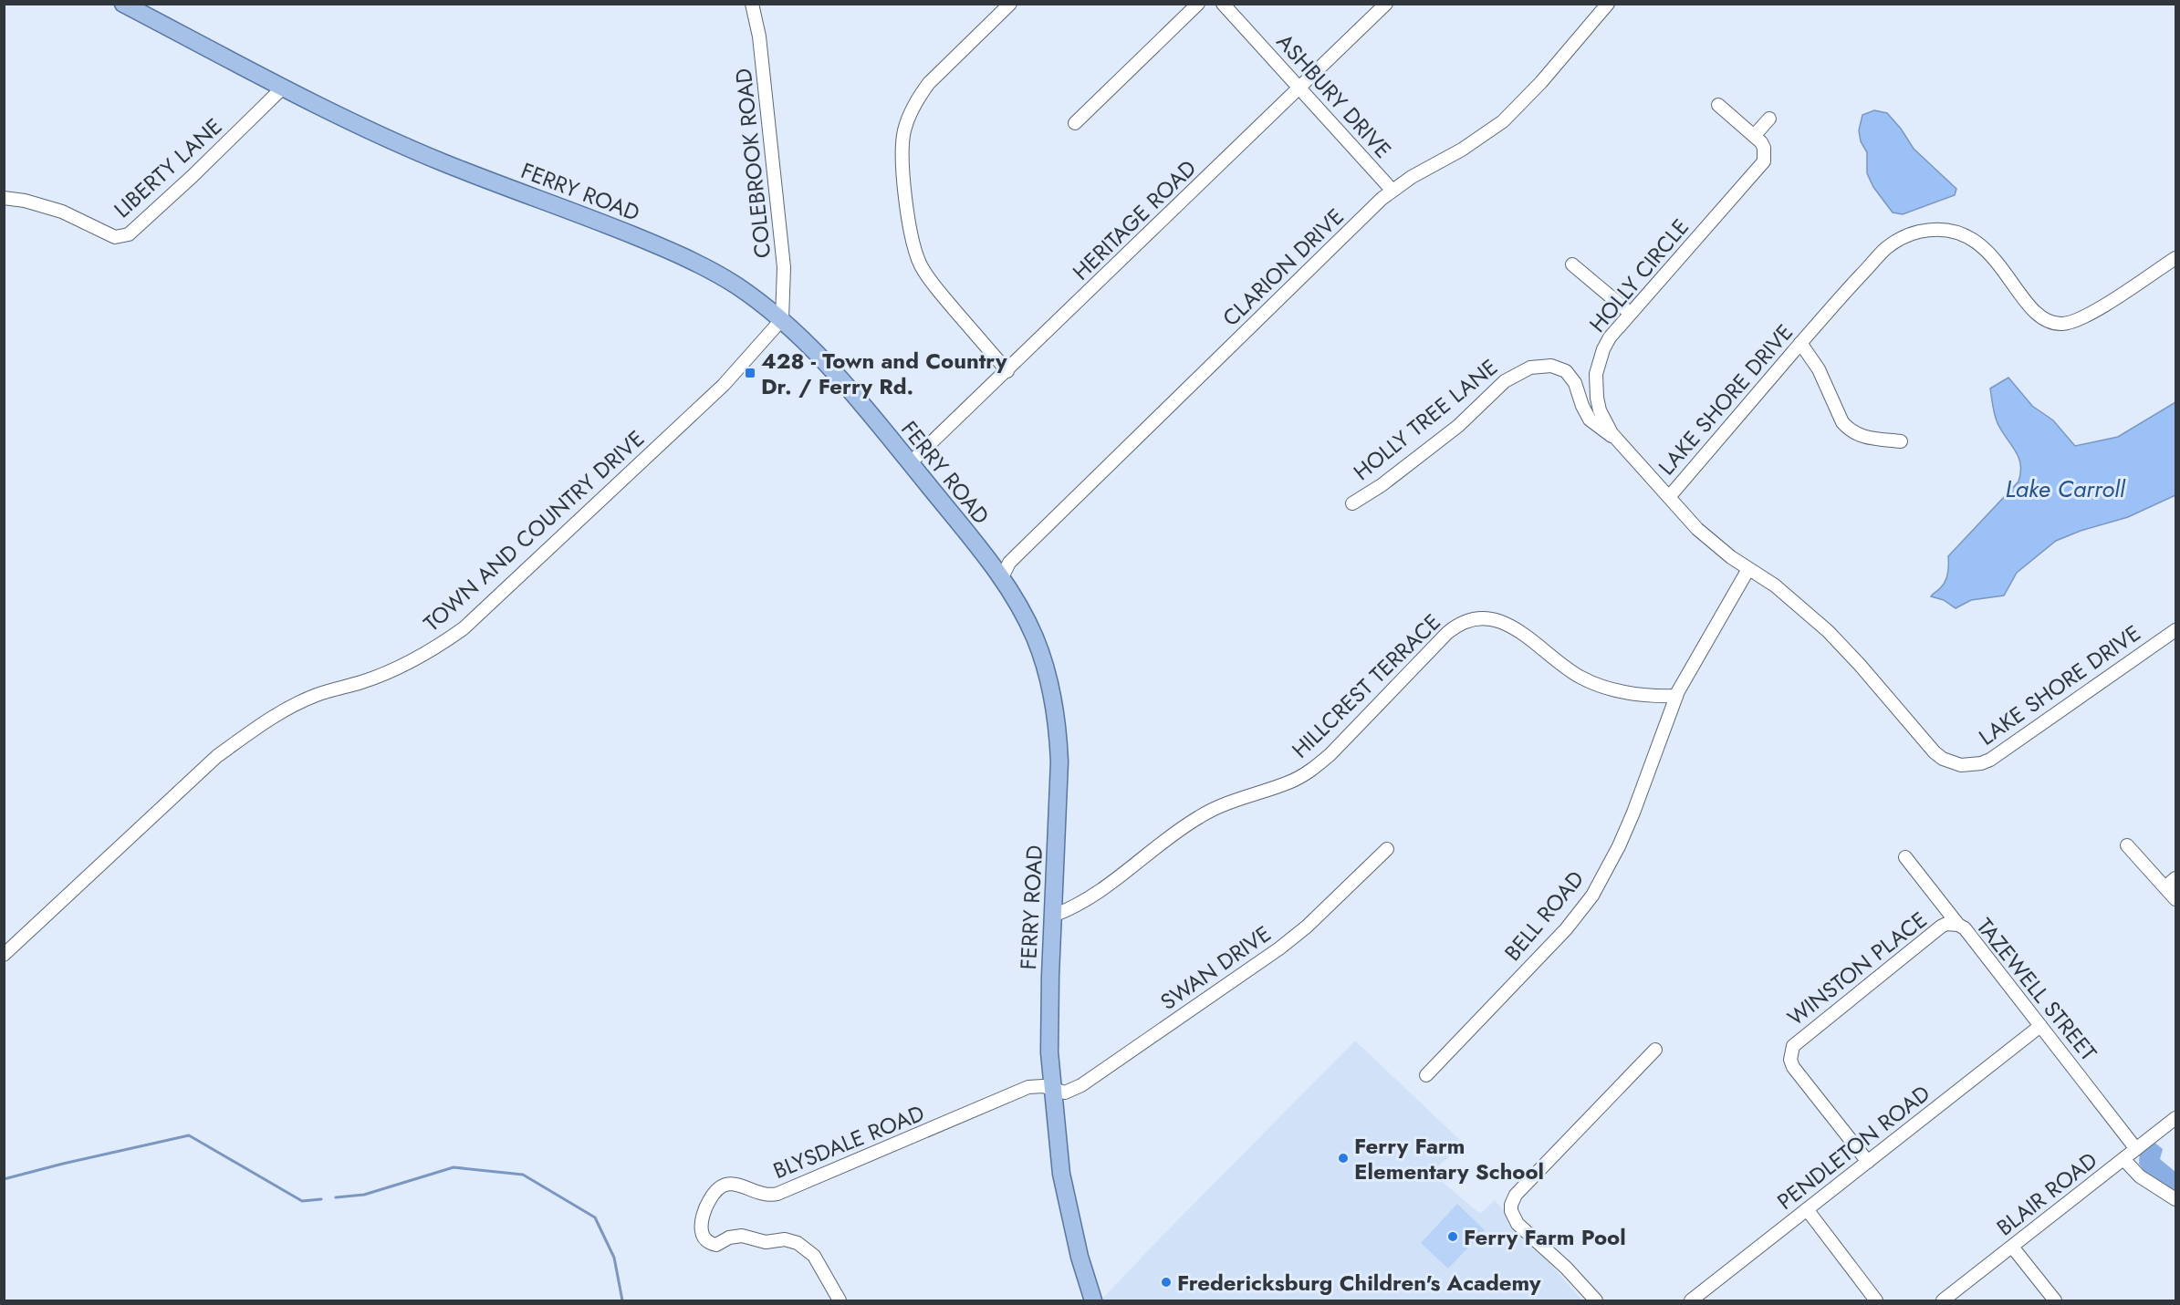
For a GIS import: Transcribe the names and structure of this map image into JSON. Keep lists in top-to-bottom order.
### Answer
{
  "streets": {
    "main road": ["FERRY ROAD"],
    "street": [
      "ASHBURY DRIVE",
      "COLEBROOK ROAD",
      "LIBERTY LANE",
      "HERITAGE ROAD",
      "CLARION DRIVE",
      "HOLLY CIRCLE",
      "LAKE SHORE DRIVE",
      "HOLLY TREE LANE",
      "TOWN AND COUNTRY DRIVE",
      "HILLCREST TERRACE",
      "BELL ROAD",
      "SWAN DRIVE",
      "WINSTON PLACE",
      "TAZEWELL STREET",
      "BLYSDALE ROAD",
      "PENDLETON ROAD",
      "BLAIR ROAD"
    ]
  },
  "crossings": [
    ["ASHBURY DRIVE", "HERITAGE ROAD"],
    ["ASHBURY DRIVE", "CLARION DRIVE"],
    ["COLEBROOK ROAD", "FERRY ROAD"],
    ["COLEBROOK ROAD", "TOWN AND COUNTRY DRIVE"],
    ["LIBERTY LANE", "FERRY ROAD"],
    ["FERRY ROAD", "HERITAGE ROAD"],
    ["FERRY ROAD", "CLARION DRIVE"],
    ["FERRY ROAD", "TOWN AND COUNTRY DRIVE"],
    ["FERRY ROAD", "HILLCREST TERRACE"],
    ["FERRY ROAD", "SWAN DRIVE"],
    ["FERRY ROAD", "BLYSDALE ROAD"],
    ["HOLLY CIRCLE", "LAKE SHORE DRIVE"],
    ["HOLLY CIRCLE", "HOLLY TREE LANE"],
    ["HILLCREST TERRACE", "BELL ROAD"],
    ["SWAN DRIVE", "BLYSDALE ROAD"],
    ["WINSTON PLACE", "TAZEWELL STREET"],
    ["WINSTON PLACE", "PENDLETON ROAD"],
    ["TAZEWELL STREET", "PENDLETON ROAD"],
    ["TAZEWELL STREET", "BLAIR ROAD"]
  ],
  "water": ["Lake Carroll"],
  "places": {
    "transit": ["428 - Town and Country Dr. / Ferry Rd."],
    "other": ["Ferry Farm Elementary School", "Ferry Farm Pool", "Fredericksburg Children's Academy"]
  }
}
